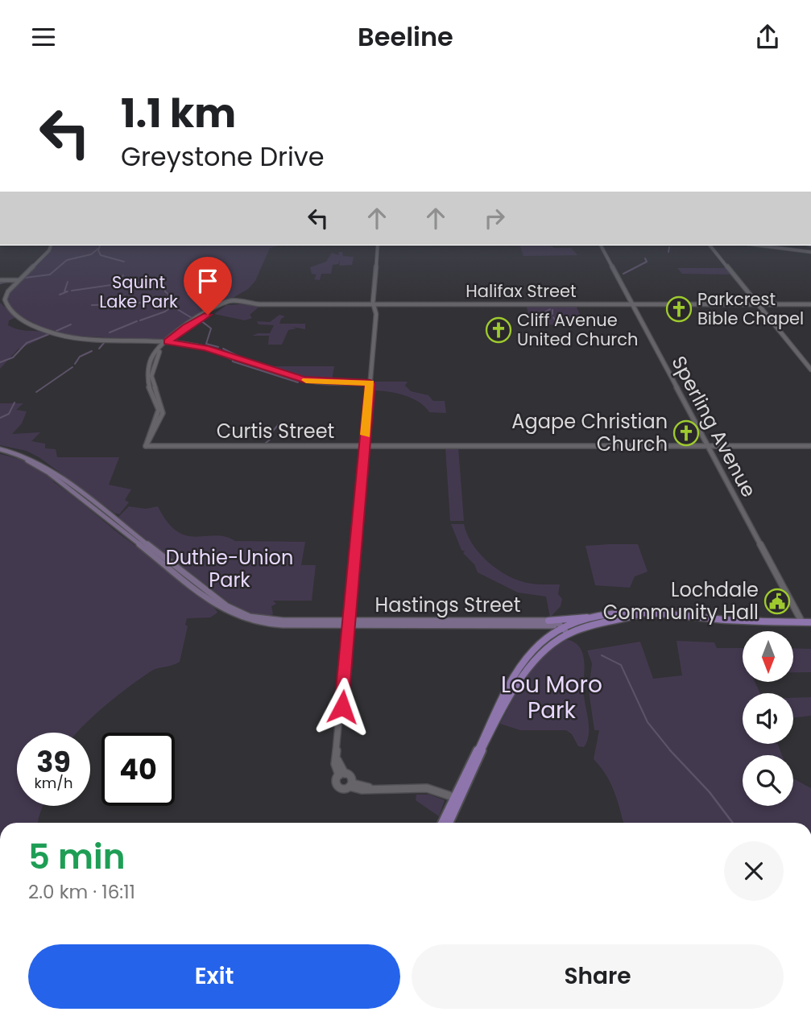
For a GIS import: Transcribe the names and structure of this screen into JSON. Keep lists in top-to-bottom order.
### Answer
{
  "streets": {
    "main road": ["Hastings Street"],
    "street": ["Halifax Street", "Sperling Avenue", "Curtis Street"]
  },
  "crossings": [
    ["Halifax Street", "Sperling Avenue"],
    ["Halifax Street", "Curtis Street"],
    ["Sperling Avenue", "Curtis Street"]
  ],
  "parks": ["Squint Lake Park", "Duthie-Union Park", "Lou Moro Park"],
  "places": {
    "church": ["Parkcrest Bible Chapel", "Cliff Avenue United Church", "Agape Christian Church"],
    "public building": ["Lochdale Community Hall"]
  },
  "north": "bottom",
  "page": {
    "header": "Beeline",
    "turn": ["1.1 km", "Greystone Drive"],
    "speed": "39 km/h",
    "limit": "40",
    "heading": ["5 min", "2.0 km · 16:11"],
    "buttons": ["Exit", "Share"]
  }
}
